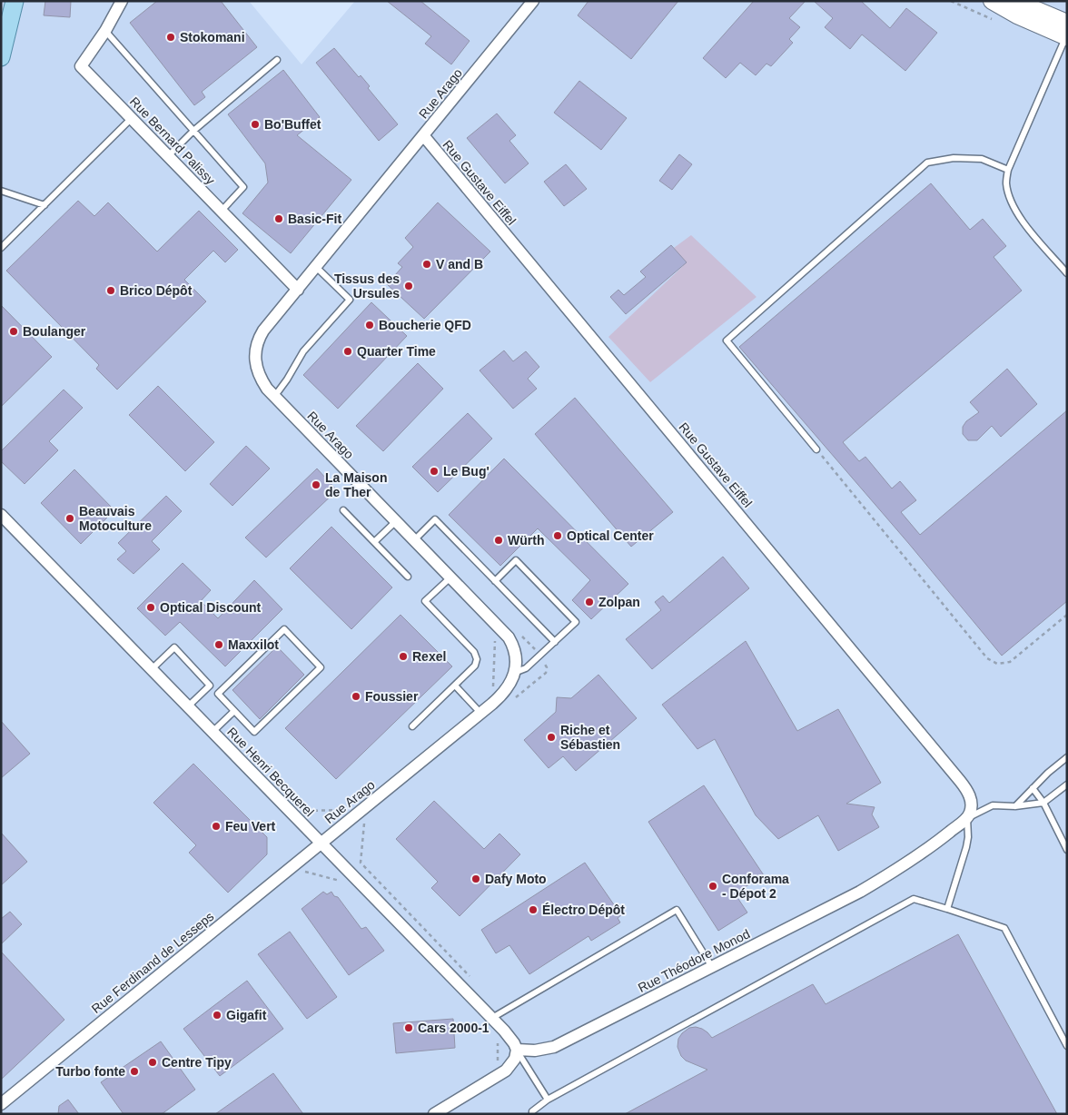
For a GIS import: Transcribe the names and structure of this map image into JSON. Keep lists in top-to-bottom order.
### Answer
{
  "streets": {
    "street": [
      "Rue Arago",
      "Rue Bernard Palissy",
      "Rue Gustave Eiffel",
      "Rue Henri Becquerel",
      "Rue Théodore Monod",
      "Rue Ferdinand de Lesseps"
    ]
  },
  "crossings": [
    ["Rue Arago", "Rue Bernard Palissy"],
    ["Rue Arago", "Rue Gustave Eiffel"],
    ["Rue Arago", "Rue Henri Becquerel"],
    ["Rue Arago", "Rue Ferdinand de Lesseps"],
    ["Rue Gustave Eiffel", "Rue Théodore Monod"],
    ["Rue Henri Becquerel", "Rue Théodore Monod"],
    ["Rue Henri Becquerel", "Rue Ferdinand de Lesseps"]
  ],
  "places": [
    "Stokomani",
    "Bo'Buffet",
    "Basic-Fit",
    "V and B",
    "Tissus des Ursules",
    "Brico Dépôt",
    "Boucherie QFD",
    "Boulanger",
    "Quarter Time",
    "Le Bug'",
    "La Maison de Ther",
    "Beauvais Motoculture",
    "Optical Center",
    "Würth",
    "Zolpan",
    "Optical Discount",
    "Maxxilot",
    "Rexel",
    "Foussier",
    "Riche et Sébastien",
    "Feu Vert",
    "Dafy Moto",
    "Conforama - Dépot 2",
    "Électro Dépôt",
    "Gigafit",
    "Cars 2000-1",
    "Centre Tipy",
    "Turbo fonte"
  ]
}
